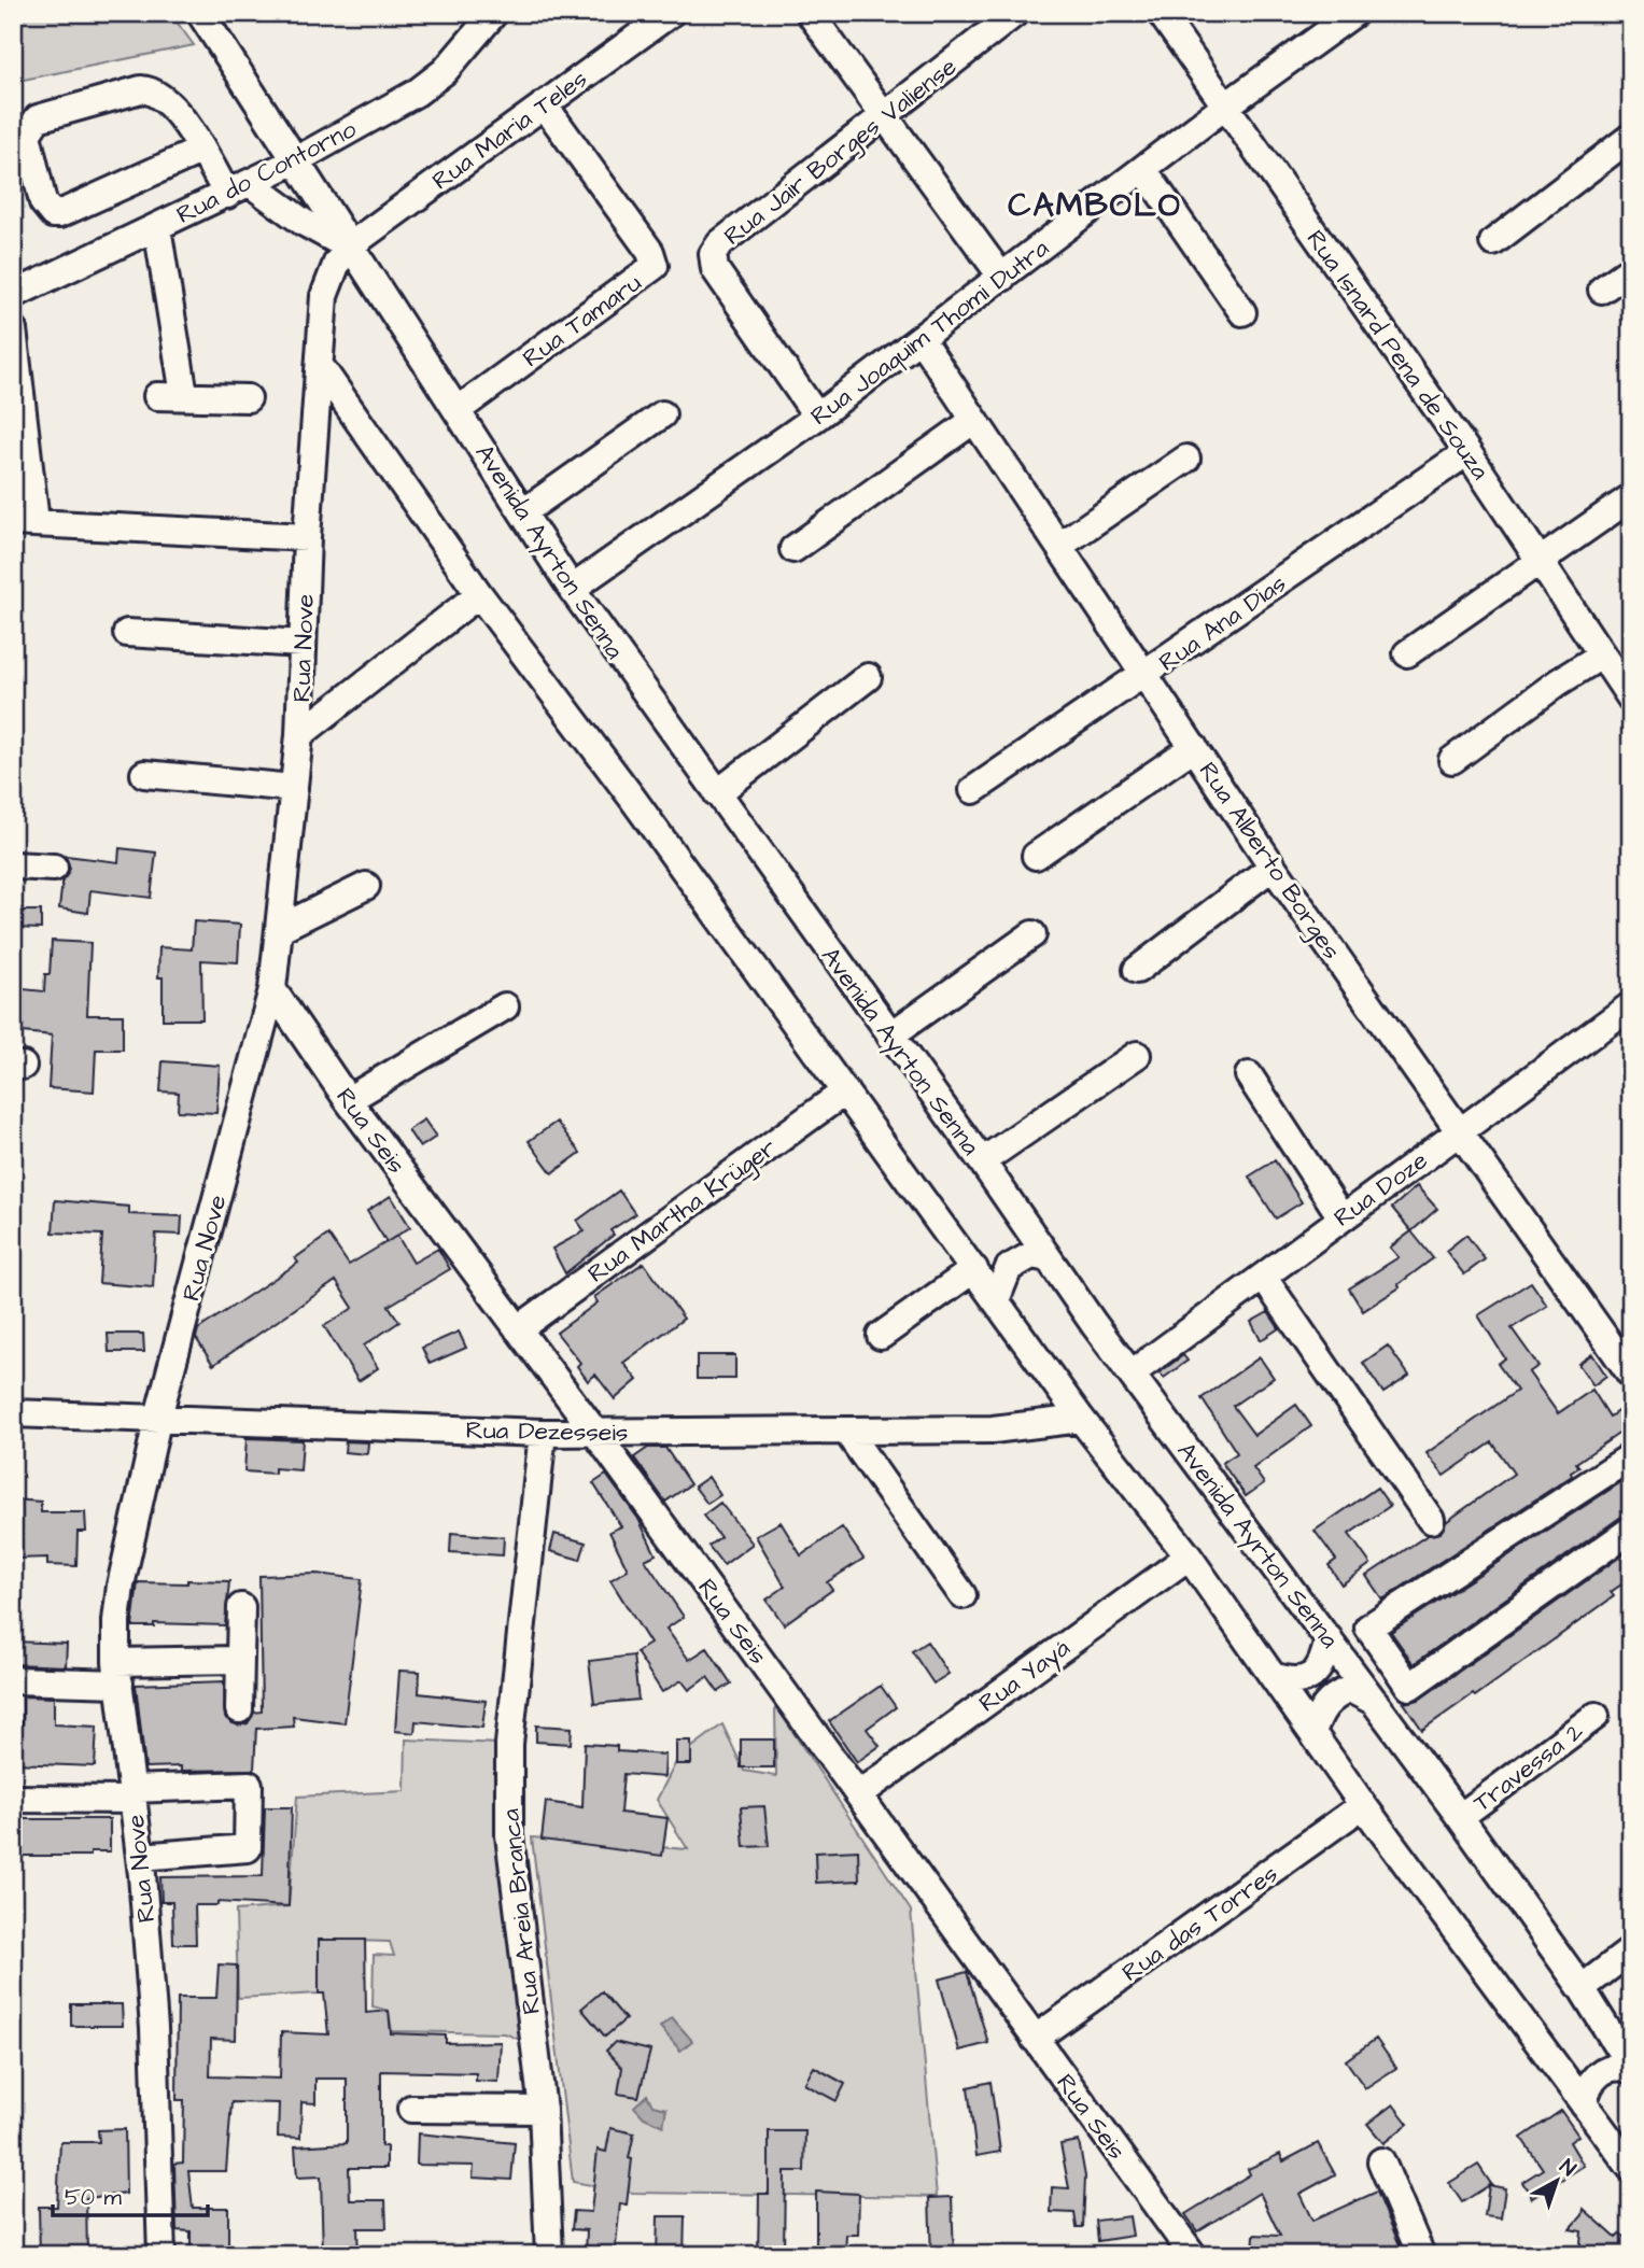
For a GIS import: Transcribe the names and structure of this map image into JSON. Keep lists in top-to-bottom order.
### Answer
{
  "streets": {
    "street": [
      "Rua Maria Teles",
      "Rua Jair Borges Valiense",
      "Rua do Contorno",
      "Rua Tamaru",
      "Rua Joaquim Thomi Dutra",
      "Rua Isnard Pena de Souza",
      "Avenida Ayrton Senna",
      "Rua Ana Dias",
      "Rua Nove",
      "Rua Alberto Borges",
      "Rua Seis",
      "Rua Doze",
      "Rua Martha Krüger",
      "Rua Dezesseis",
      "Rua Yayá",
      "Travessa 2",
      "Rua Areia Branca",
      "Rua das Torres"
    ]
  },
  "crossings": [
    ["Rua Maria Teles", "Rua Tamaru"],
    ["Rua Maria Teles", "Avenida Ayrton Senna"],
    ["Rua Maria Teles", "Rua Nove"],
    ["Rua Jair Borges Valiense", "Rua Joaquim Thomi Dutra"],
    ["Rua do Contorno", "Avenida Ayrton Senna"],
    ["Rua Tamaru", "Avenida Ayrton Senna"],
    ["Rua Joaquim Thomi Dutra", "Rua Isnard Pena de Souza"],
    ["Rua Joaquim Thomi Dutra", "Avenida Ayrton Senna"],
    ["Rua Joaquim Thomi Dutra", "Rua Alberto Borges"],
    ["Rua Isnard Pena de Souza", "Rua Ana Dias"],
    ["Avenida Ayrton Senna", "Rua Nove"],
    ["Avenida Ayrton Senna", "Rua Doze"],
    ["Avenida Ayrton Senna", "Travessa 2"],
    ["Rua Ana Dias", "Rua Alberto Borges"],
    ["Rua Nove", "Rua Seis"],
    ["Rua Nove", "Rua Dezesseis"],
    ["Rua Alberto Borges", "Rua Doze"],
    ["Rua Seis", "Rua Martha Krüger"],
    ["Rua Seis", "Rua Dezesseis"],
    ["Rua Seis", "Rua Yayá"],
    ["Rua Seis", "Rua das Torres"],
    ["Rua Dezesseis", "Rua Areia Branca"]
  ],
  "districts": ["CAMBOLO"],
  "scale_bar": "50 m",
  "north": "top right"
}
